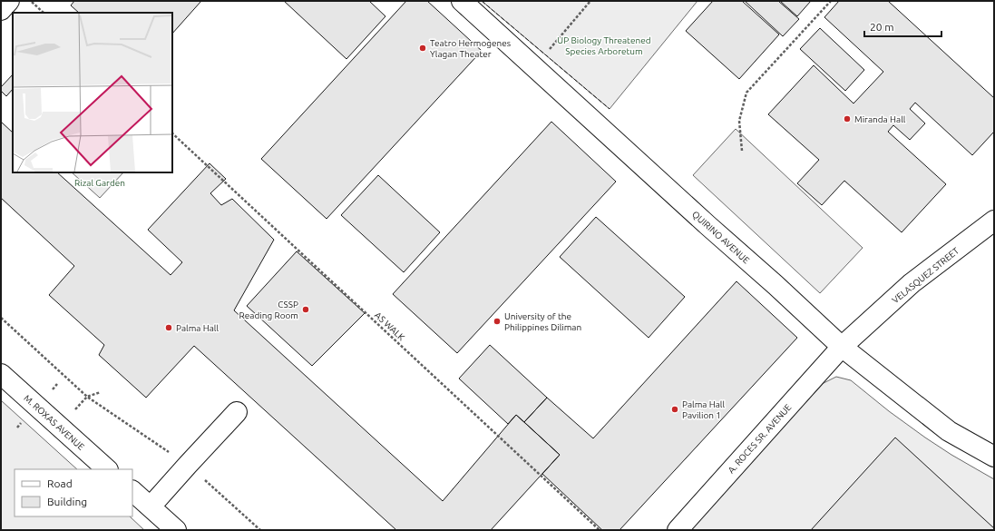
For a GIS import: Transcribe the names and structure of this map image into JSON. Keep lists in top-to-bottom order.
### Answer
{
  "streets": {
    "street": [
      "QUIRINO AVENUE",
      "VELASQUEZ STREET",
      "M. ROXAS AVENUE",
      "A. ROCES SR. AVENUE"
    ],
    "path": ["AS WALK"]
  },
  "crossings": [
    ["QUIRINO AVENUE", "VELASQUEZ STREET"],
    ["QUIRINO AVENUE", "A. ROCES SR. AVENUE"],
    ["VELASQUEZ STREET", "A. ROCES SR. AVENUE"]
  ],
  "parks": ["UP Biology Threatened Species Arboretum", "Rizal Garden"],
  "places": [
    "Teatro Hermogenes Ylagan Theater",
    "Miranda Hall",
    "CSSP Reading Room",
    "University of the Philippines Diliman",
    "Palma Hall",
    "Palma Hall Pavilion 1"
  ],
  "legend": ["Road", "Building"],
  "scale_bar": "20 m"
}
